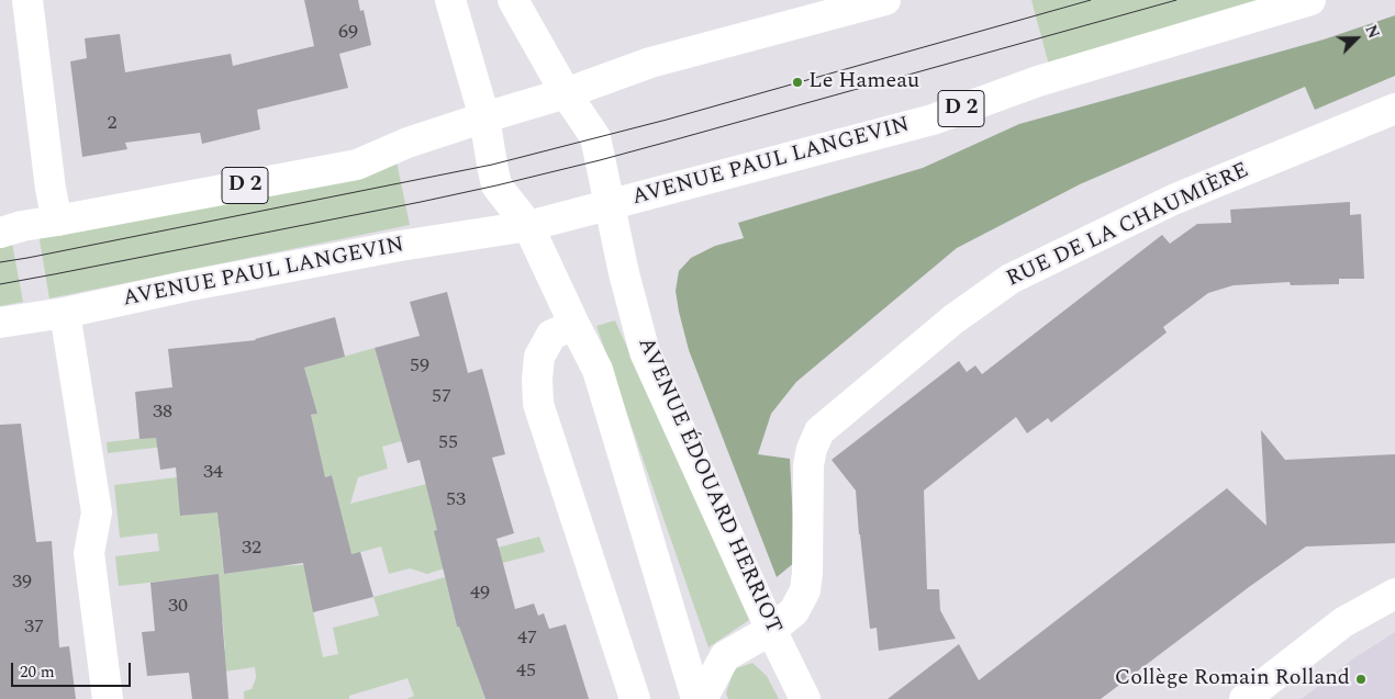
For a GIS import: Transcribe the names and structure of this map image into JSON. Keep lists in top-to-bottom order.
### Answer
{
  "streets": {
    "street": [
      "D 2",
      "AVENUE PAUL LANGEVIN",
      "RUE DE LA CHAUMIÈRE",
      "AVENUE ÉDOUARD HERRIOT"
    ]
  },
  "crossings": [
    ["D 2", "AVENUE PAUL LANGEVIN"],
    ["AVENUE PAUL LANGEVIN", "AVENUE ÉDOUARD HERRIOT"],
    ["RUE DE LA CHAUMIÈRE", "AVENUE ÉDOUARD HERRIOT"]
  ],
  "places": ["Le Hameau", "Collège Romain Rolland"],
  "house_numbers": [
    "69",
    "2",
    "59",
    "57",
    "38",
    "55",
    "34",
    "53",
    "32",
    "39",
    "49",
    "30",
    "37",
    "47",
    "45"
  ],
  "scale_bar": "20 m",
  "north": "top right"
}
